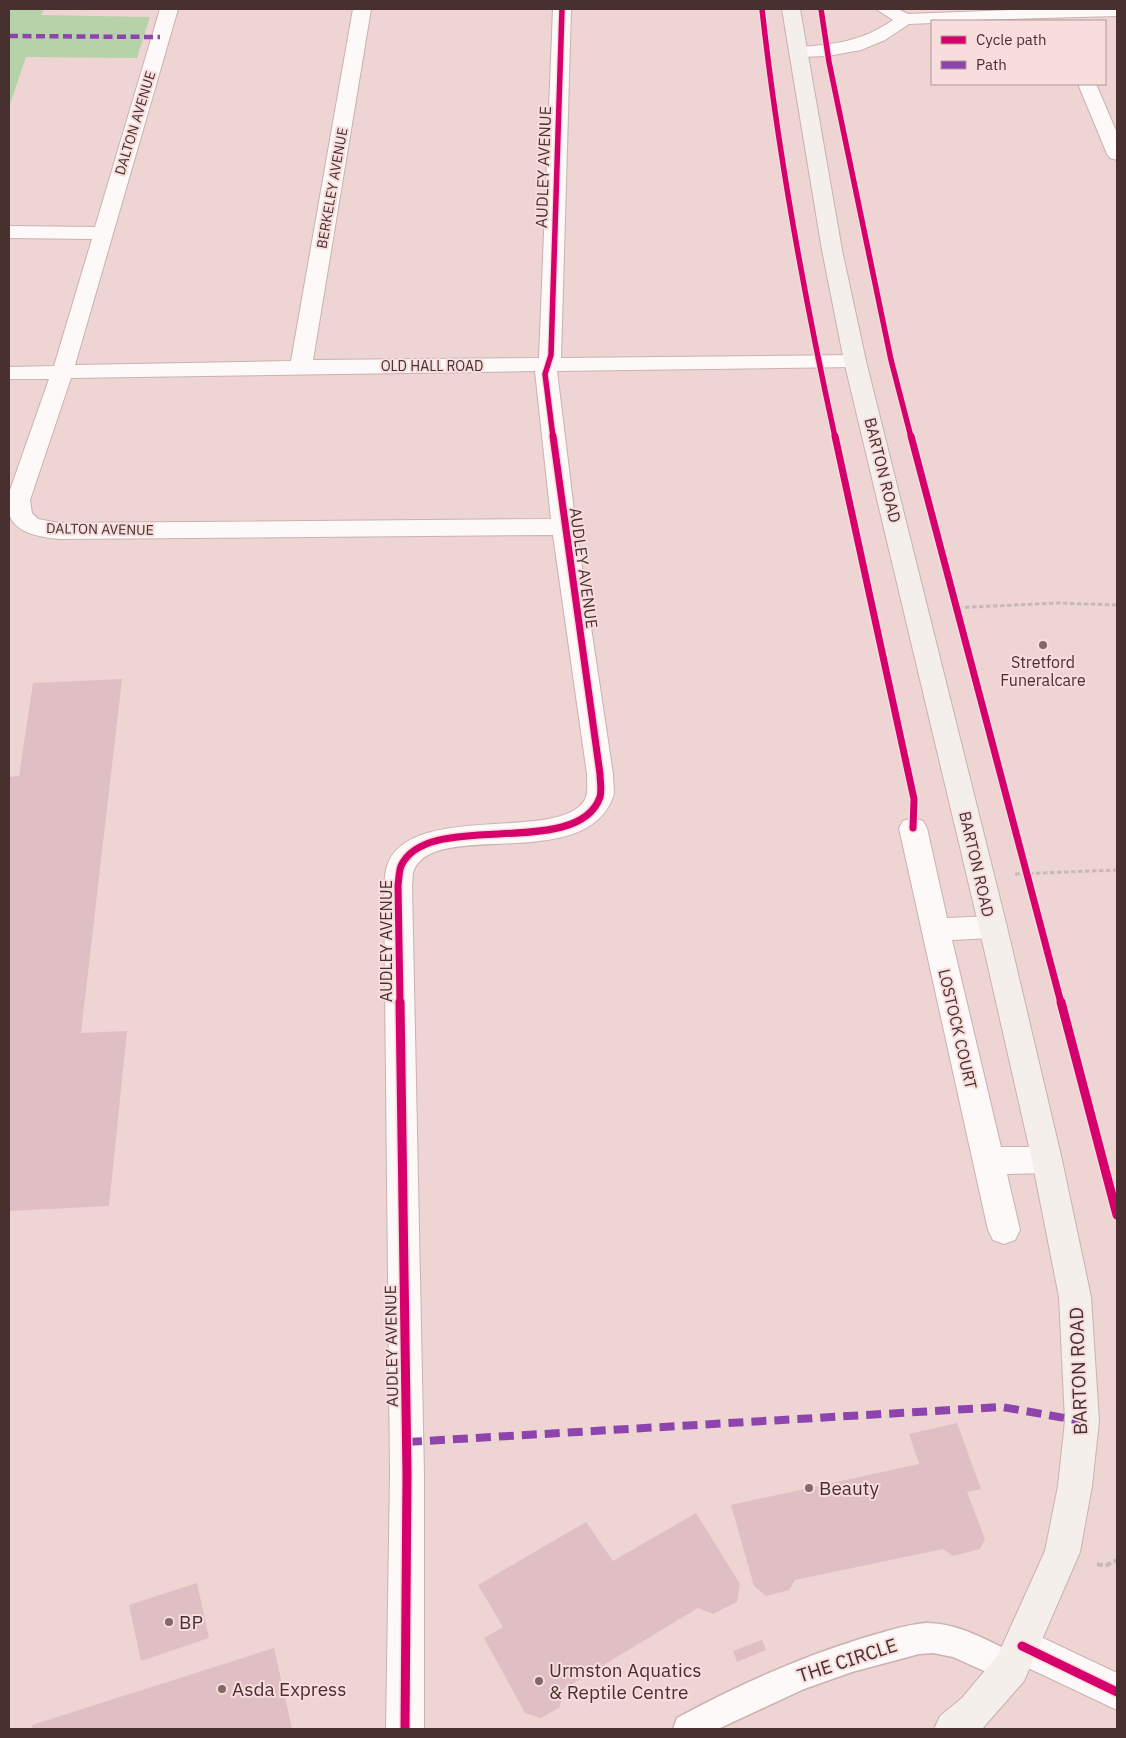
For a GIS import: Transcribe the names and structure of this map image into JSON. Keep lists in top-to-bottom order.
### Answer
{
  "streets": {
    "street": [
      "DALTON AVENUE",
      "AUDLEY AVENUE",
      "BERKELEY AVENUE",
      "OLD HALL ROAD",
      "BARTON ROAD",
      "LOSTOCK COURT"
    ],
    "lane": ["THE CIRCLE"]
  },
  "crossings": [
    ["DALTON AVENUE", "AUDLEY AVENUE"],
    ["DALTON AVENUE", "OLD HALL ROAD"],
    ["AUDLEY AVENUE", "OLD HALL ROAD"],
    ["BERKELEY AVENUE", "OLD HALL ROAD"],
    ["OLD HALL ROAD", "BARTON ROAD"],
    ["BARTON ROAD", "LOSTOCK COURT"],
    ["BARTON ROAD", "THE CIRCLE"]
  ],
  "places": [
    "Stretford Funeralcare",
    "Beauty",
    "BP",
    "Urmston Aquatics & Reptile Centre",
    "Asda Express"
  ],
  "legend": ["Cycle path", "Path"]
}
